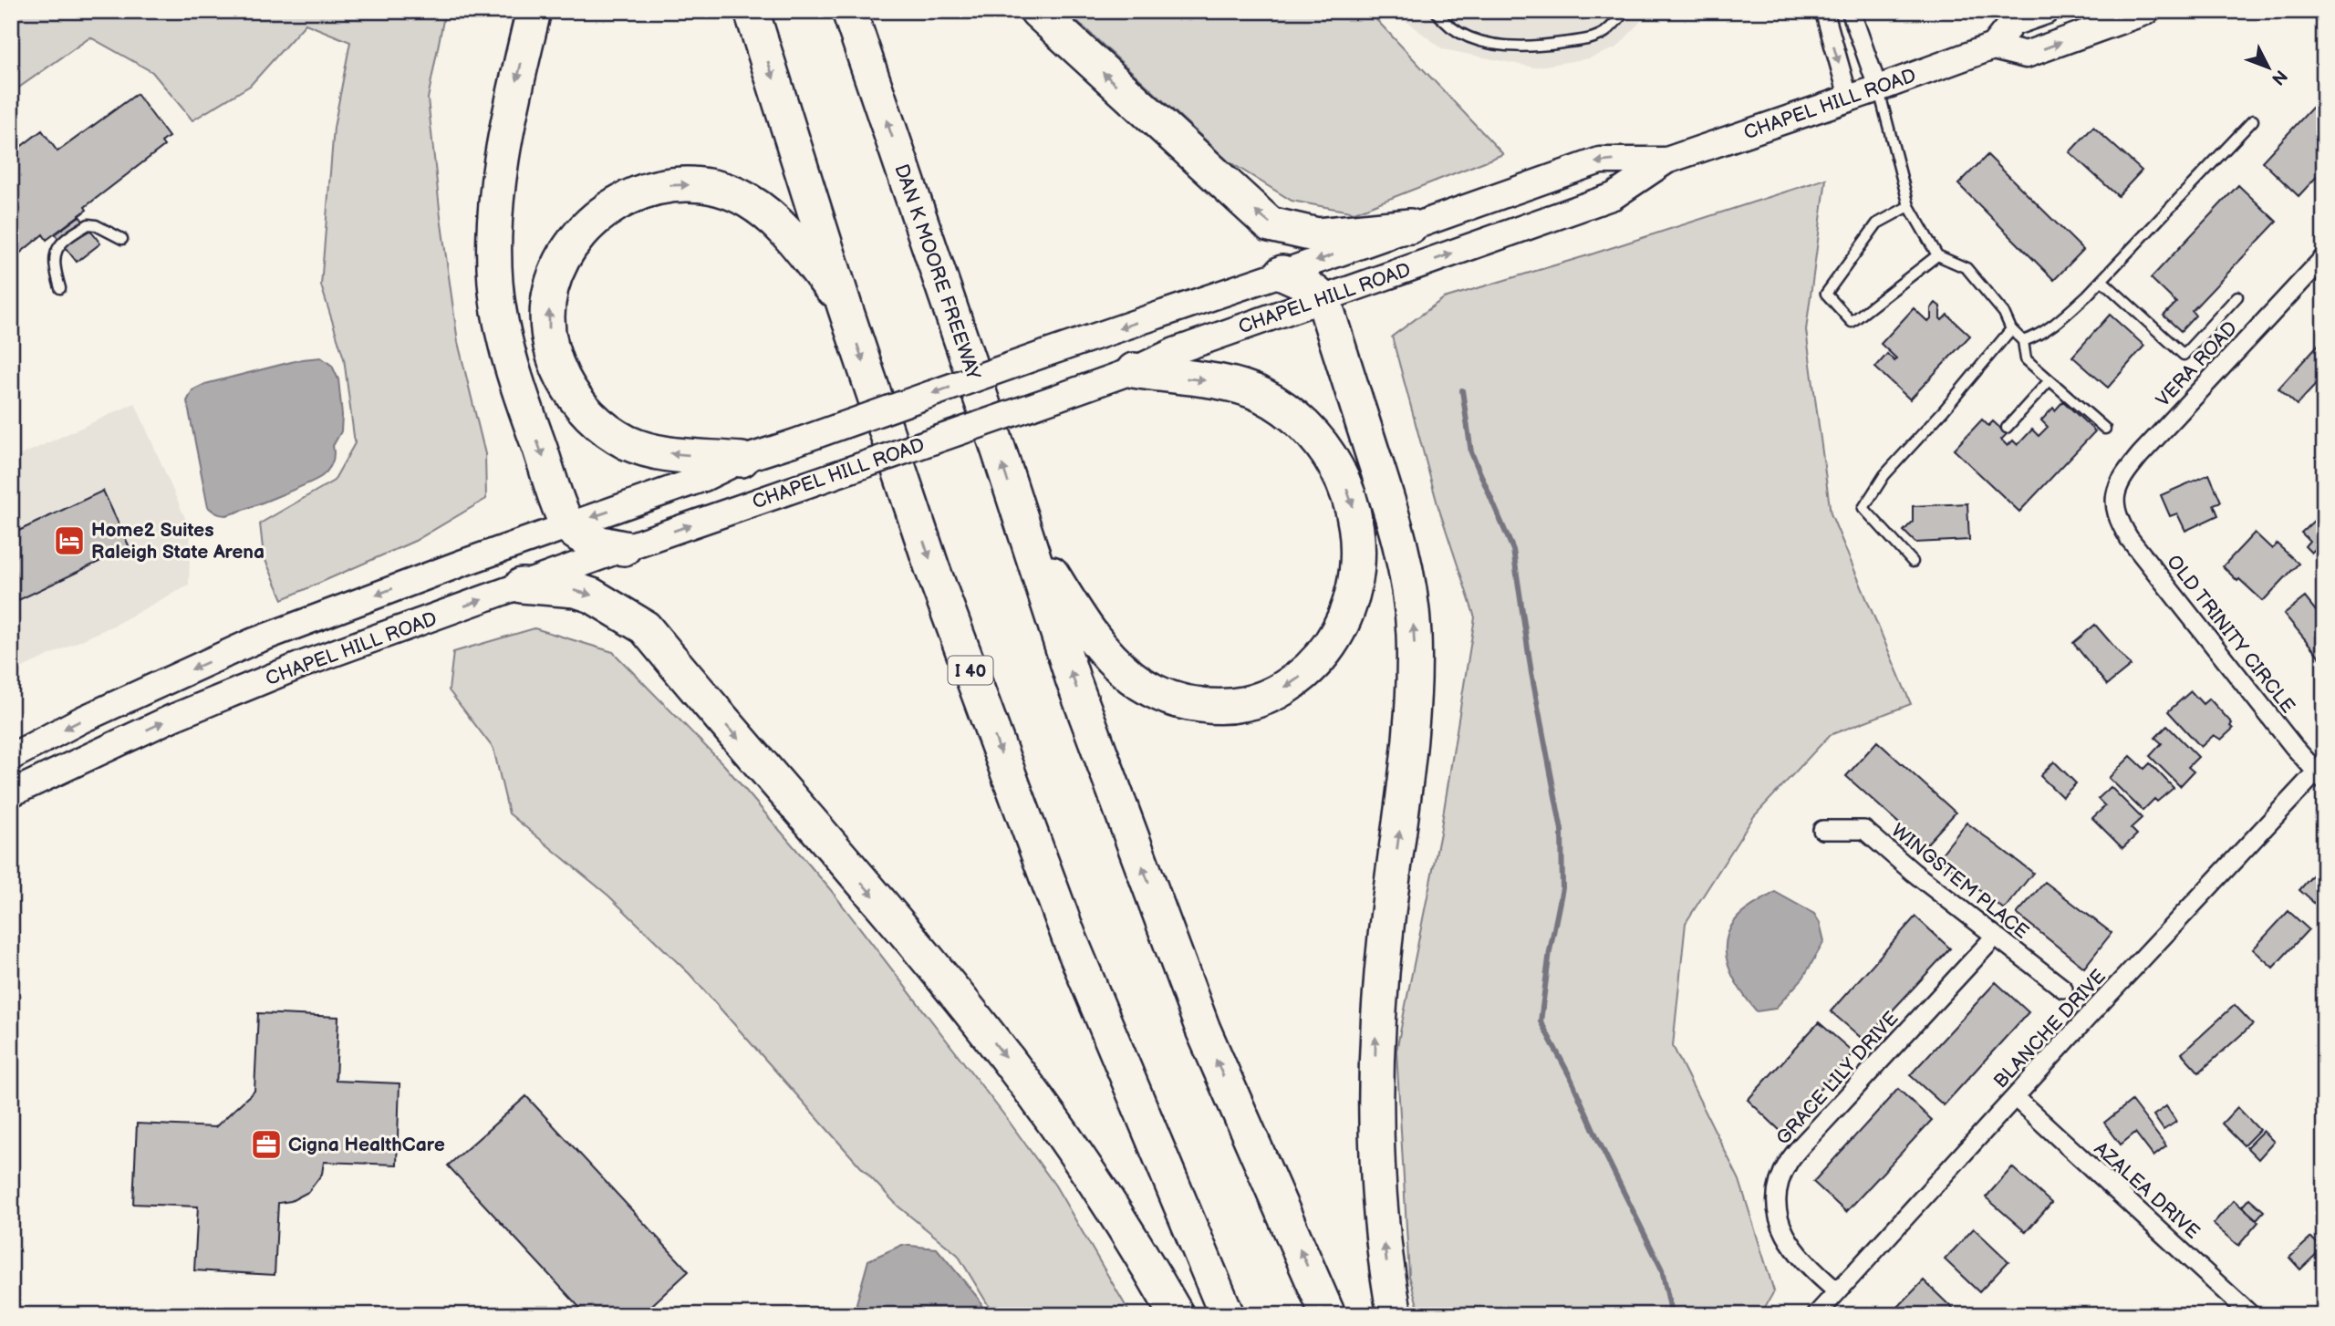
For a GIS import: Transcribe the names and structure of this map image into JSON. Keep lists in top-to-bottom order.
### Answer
{
  "streets": {
    "highway": ["DAN K MOORE FREEWAY", "I 40"],
    "main road": ["CHAPEL HILL ROAD"],
    "street": [
      "VERA ROAD",
      "OLD TRINITY CIRCLE",
      "WINGSTEM PLACE",
      "BLANCHE DRIVE",
      "GRACE LILY DRIVE",
      "AZALEA DRIVE"
    ]
  },
  "crossings": [
    ["VERA ROAD", "OLD TRINITY CIRCLE"],
    ["OLD TRINITY CIRCLE", "BLANCHE DRIVE"],
    ["WINGSTEM PLACE", "GRACE LILY DRIVE"],
    ["BLANCHE DRIVE", "GRACE LILY DRIVE"],
    ["BLANCHE DRIVE", "AZALEA DRIVE"]
  ],
  "places": {
    "hotel": ["Home2 Suites Raleigh State Arena"],
    "office": ["Cigna HealthCare"]
  },
  "north": "bottom right"
}
